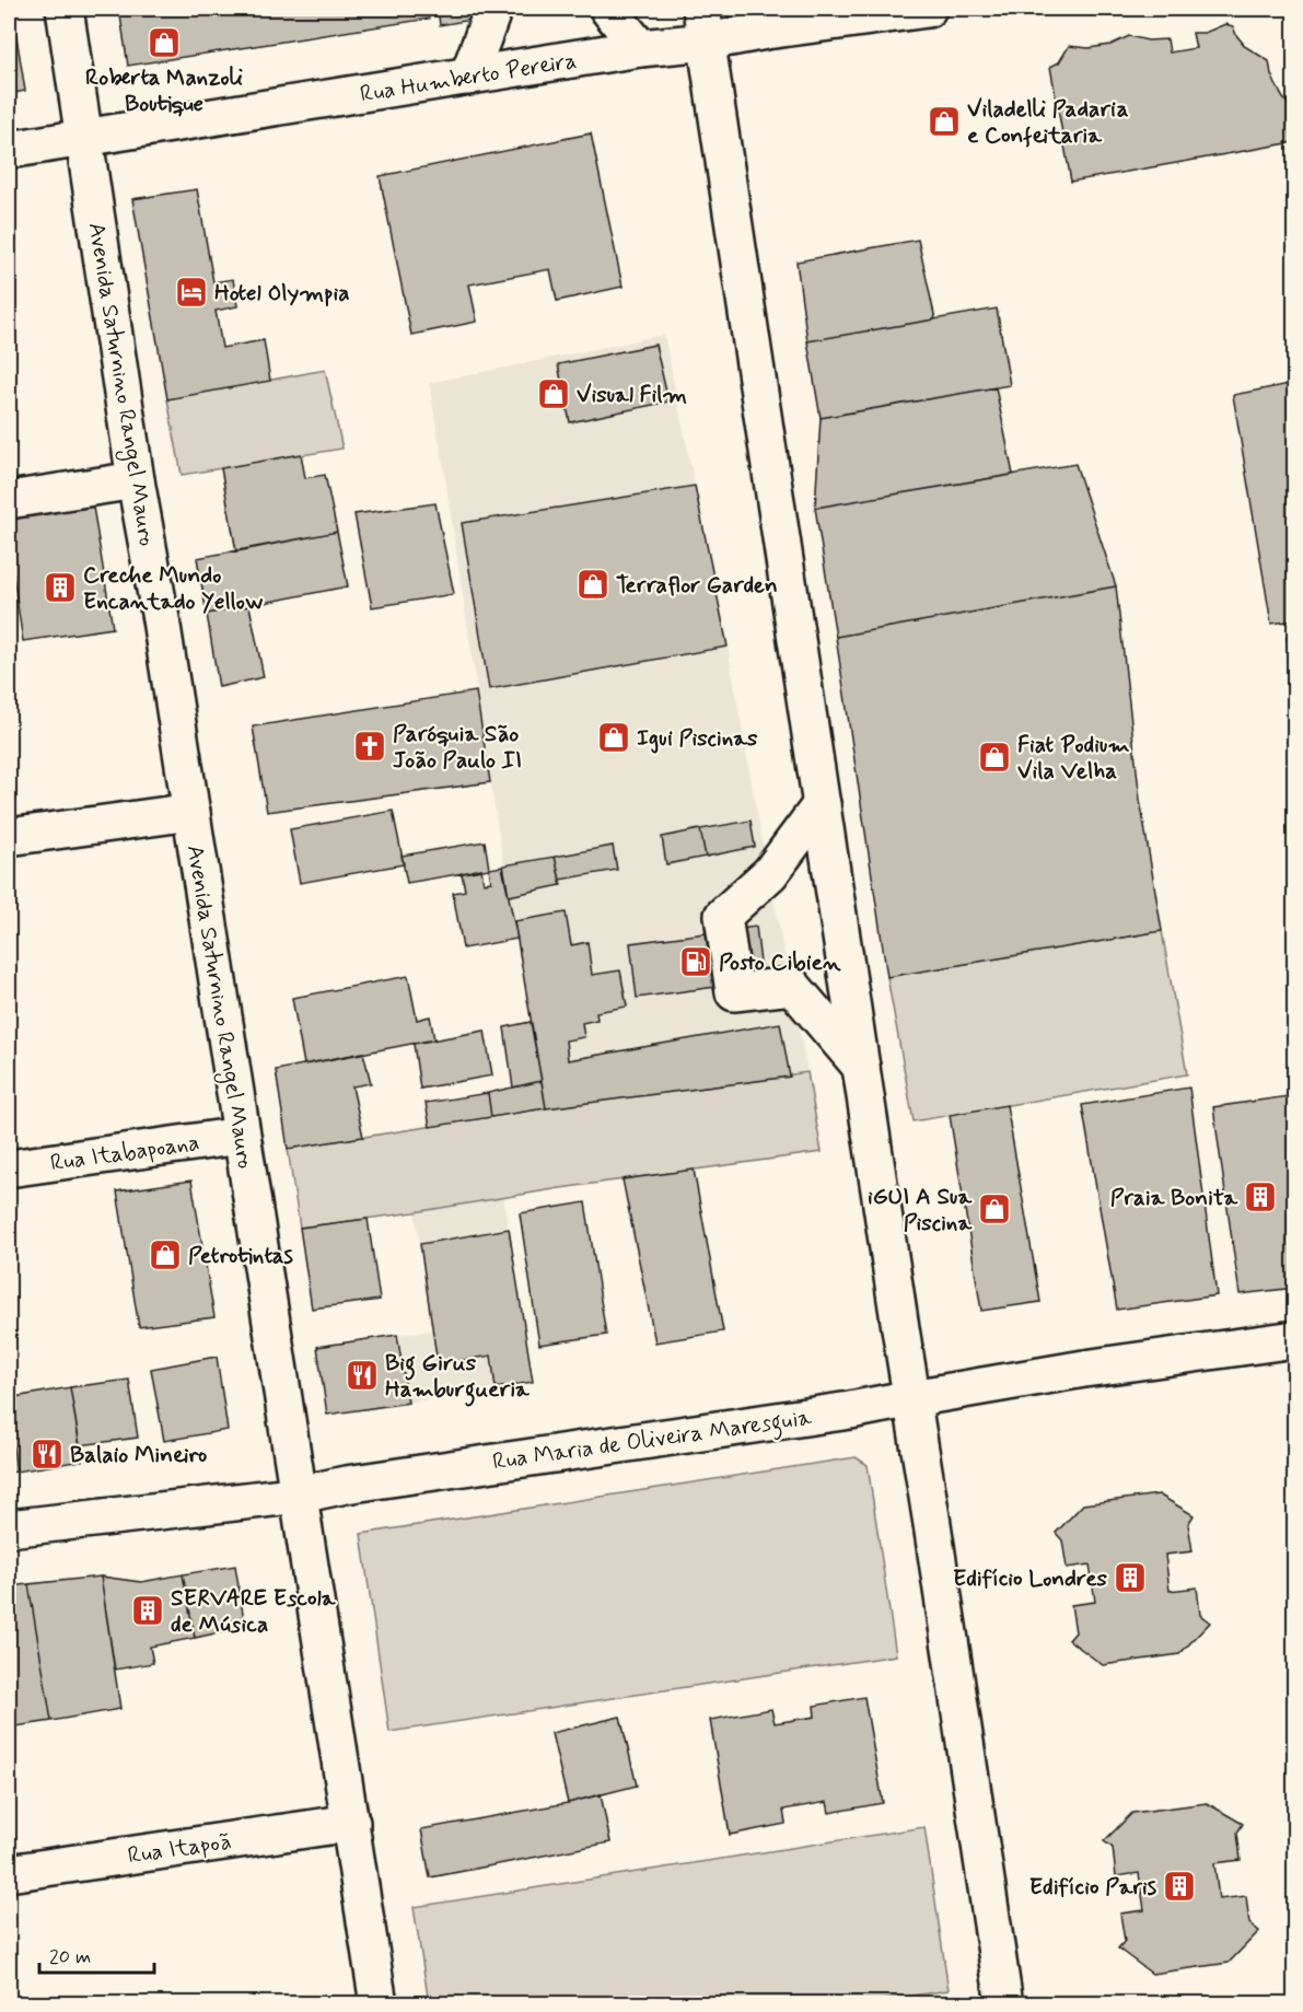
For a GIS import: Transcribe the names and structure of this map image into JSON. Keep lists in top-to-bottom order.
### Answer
{
  "streets": {
    "main road": [
      "Rua Humberto Pereira",
      "Avenida Saturnino Rangel Mauro",
      "Rua Itabapoana",
      "Rua Maria de Oliveira Maresguia",
      "Rua Itapoã"
    ]
  },
  "crossings": [
    ["Rua Humberto Pereira", "Avenida Saturnino Rangel Mauro"],
    ["Avenida Saturnino Rangel Mauro", "Rua Itabapoana"],
    ["Avenida Saturnino Rangel Mauro", "Rua Maria de Oliveira Maresguia"],
    ["Avenida Saturnino Rangel Mauro", "Rua Itapoã"]
  ],
  "places": {
    "shop": [
      "Roberta Manzoli Boutique",
      "Viladelli Padaria e Confeitaria",
      "Visual Film",
      "Terraflor Garden",
      "Igui Piscinas",
      "Fiat Podium Vila Velha",
      "iGUI A Sua Piscina",
      "Petrotintas"
    ],
    "hotel": ["Hotel Olympia"],
    "building": [
      "Creche Mundo Encantado Yellow",
      "Praia Bonita",
      "Edifício Londres",
      "SERVARE Escola de Música",
      "Edifício Paris"
    ],
    "church": ["Paróquia São João Paulo II"],
    "fuel station": ["Posto Cibien"],
    "restaurant": ["Big Girus Hamburgueria", "Balaio Mineiro"]
  },
  "scale_bar": "20 m"
}
